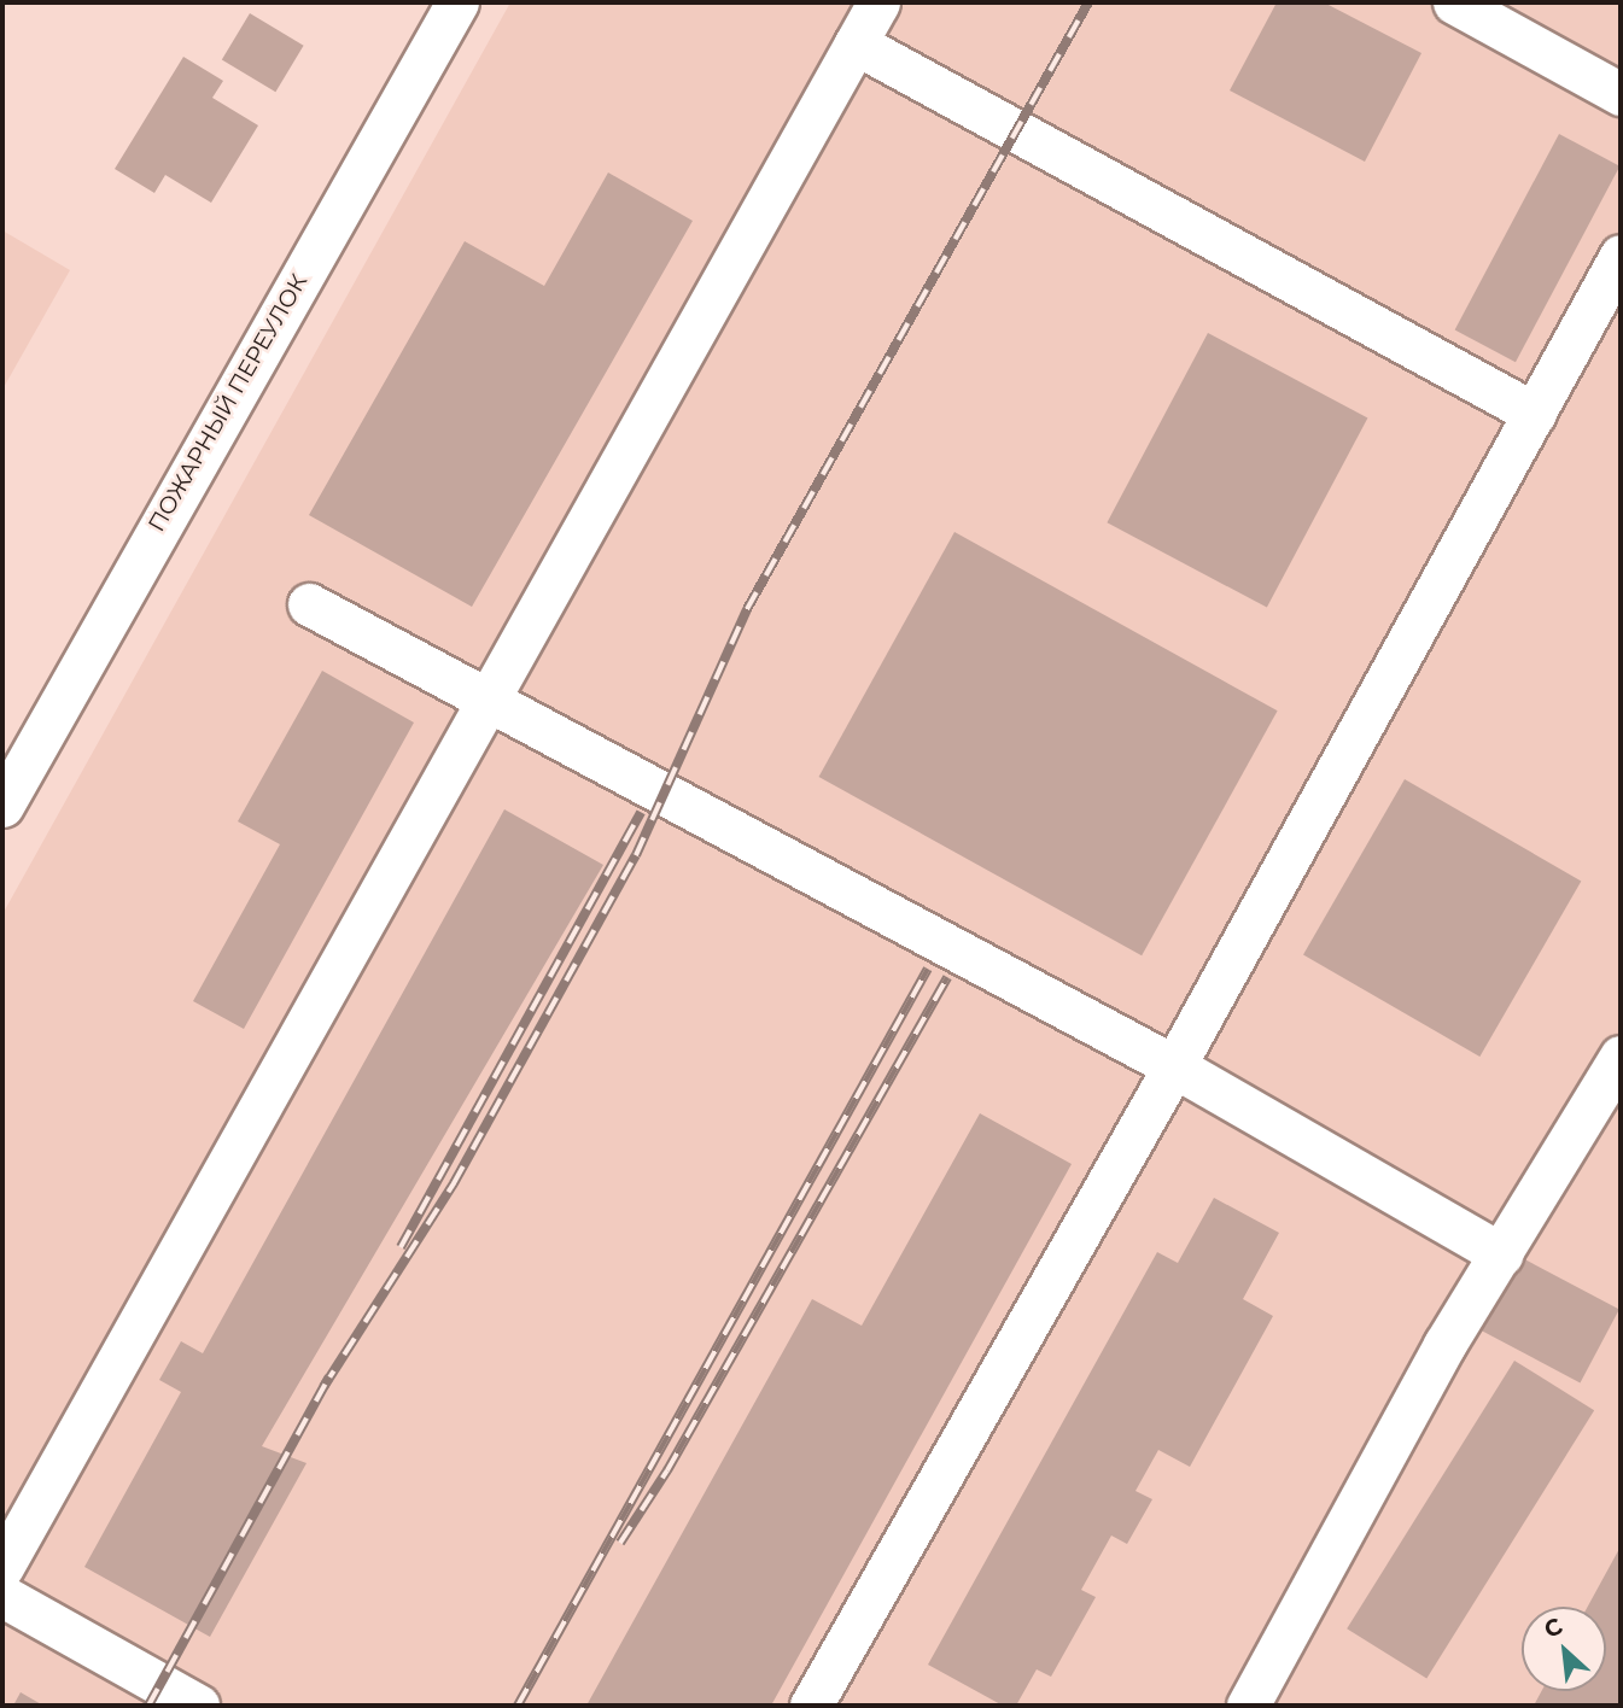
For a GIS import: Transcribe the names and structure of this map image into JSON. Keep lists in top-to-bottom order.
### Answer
{
  "streets": {
    "street": ["ПОЖАРНЫЙ ПЕРЕУЛОК"]
  },
  "north": "top left"
}
